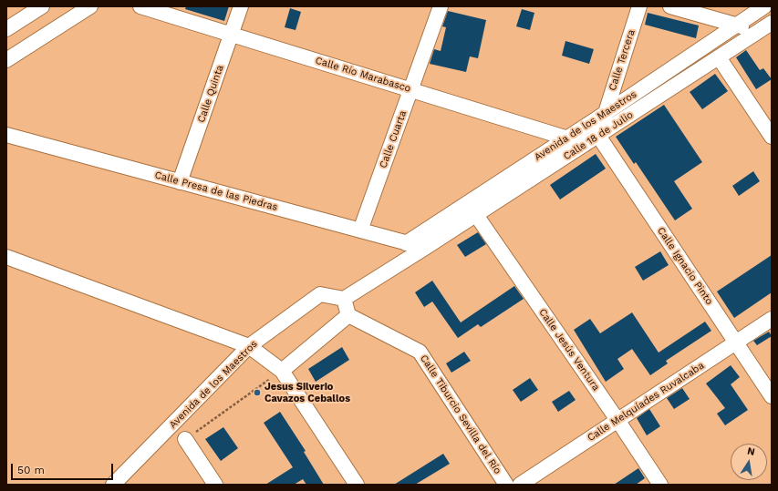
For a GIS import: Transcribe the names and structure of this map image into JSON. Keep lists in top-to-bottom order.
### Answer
{
  "streets": {
    "street": [
      "Calle Tercera",
      "Calle Río Marabasco",
      "Calle Quinta",
      "Avenida de los Maestros",
      "Calle 18 de Julio",
      "Calle Cuarta",
      "Calle Presa de las Piedras",
      "Calle Ignacio Pinto",
      "Calle Jesús Ventura",
      "Calle Melquíades Ruvalcaba",
      "Calle Tiburcio Sevilla del Río"
    ]
  },
  "crossings": [
    ["Calle Tercera", "Avenida de los Maestros"],
    ["Calle Tercera", "Calle 18 de Julio"],
    ["Calle Tercera", "Calle Ignacio Pinto"],
    ["Calle Río Marabasco", "Calle Quinta"],
    ["Calle Río Marabasco", "Avenida de los Maestros"],
    ["Calle Río Marabasco", "Calle 18 de Julio"],
    ["Calle Río Marabasco", "Calle Cuarta"],
    ["Calle Quinta", "Calle Presa de las Piedras"],
    ["Avenida de los Maestros", "Calle 18 de Julio"],
    ["Avenida de los Maestros", "Calle Presa de las Piedras"],
    ["Calle 18 de Julio", "Calle Presa de las Piedras"],
    ["Calle 18 de Julio", "Calle Ignacio Pinto"],
    ["Calle 18 de Julio", "Calle Jesús Ventura"],
    ["Calle Cuarta", "Calle Presa de las Piedras"],
    ["Calle Ignacio Pinto", "Calle Melquíades Ruvalcaba"],
    ["Calle Jesús Ventura", "Calle Melquíades Ruvalcaba"]
  ],
  "places": ["Jesus Silverio Cavazos Ceballos"],
  "scale_bar": "50 m",
  "north": "top"
}
